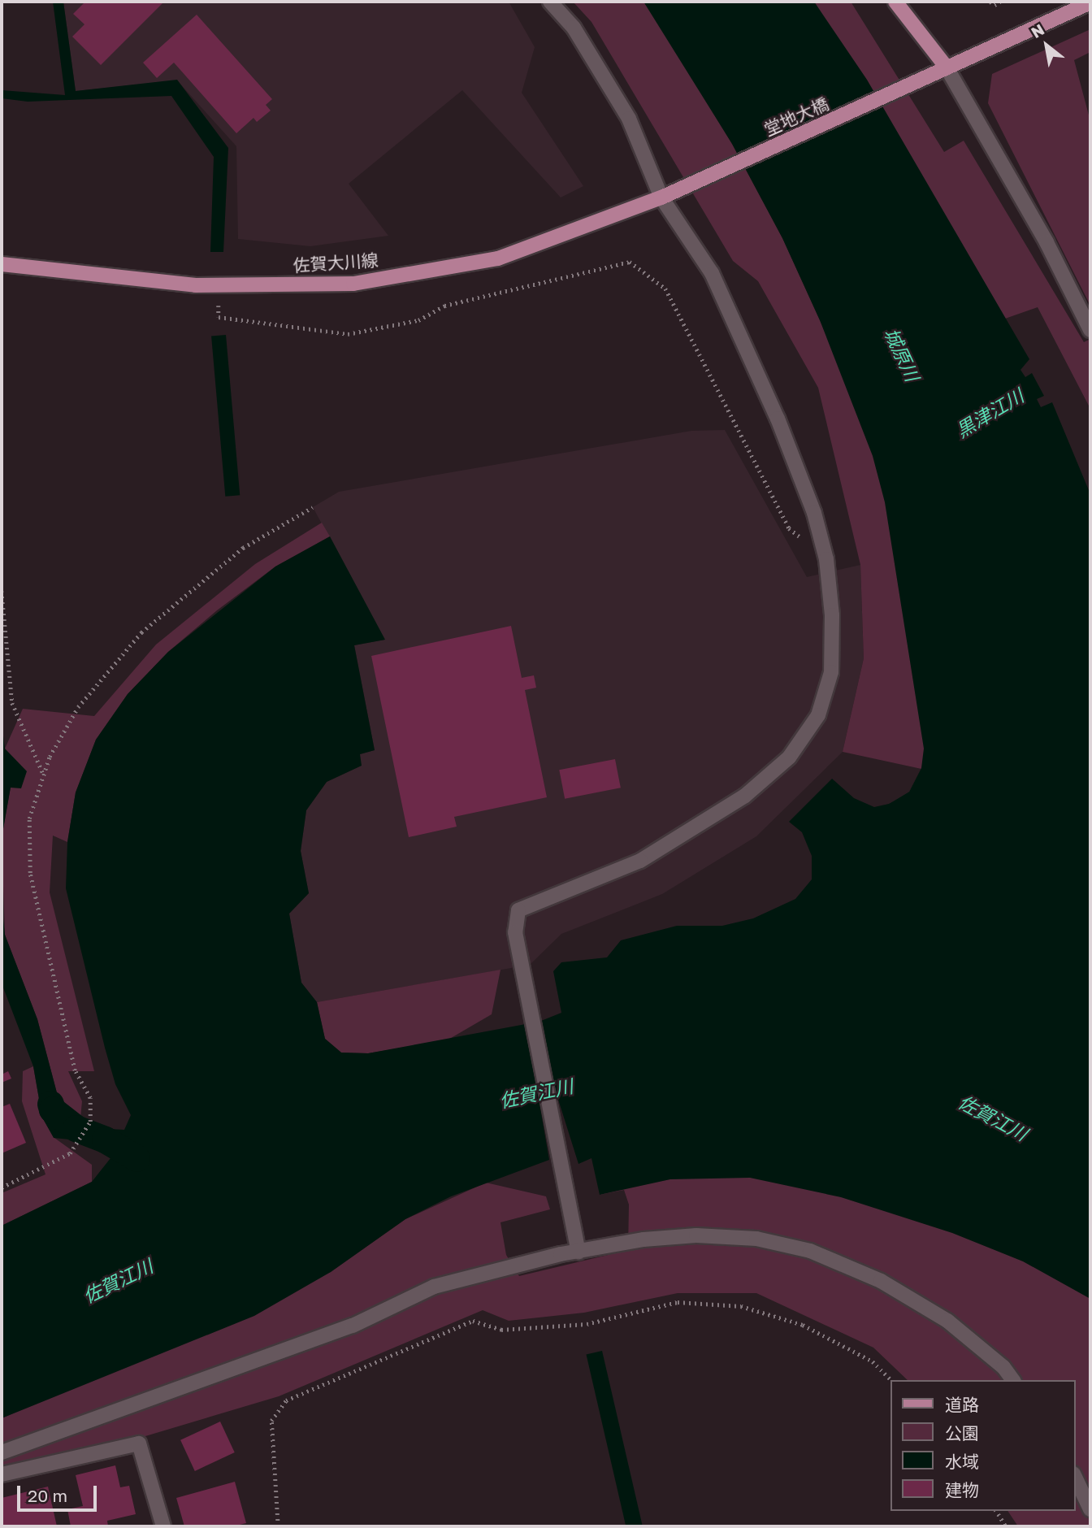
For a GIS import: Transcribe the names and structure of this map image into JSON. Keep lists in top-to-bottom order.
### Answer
{
  "streets": {
    "main road": ["堂地大橋", "佐賀大川線"]
  },
  "crossings": [
    ["堂地大橋", "佐賀大川線"]
  ],
  "water": ["城原川", "黒津江川", "佐賀江川"],
  "legend": [
    "道路",
    "公園",
    "水域",
    "建物"
  ],
  "scale_bar": "20 m",
  "north": "top left"
}
